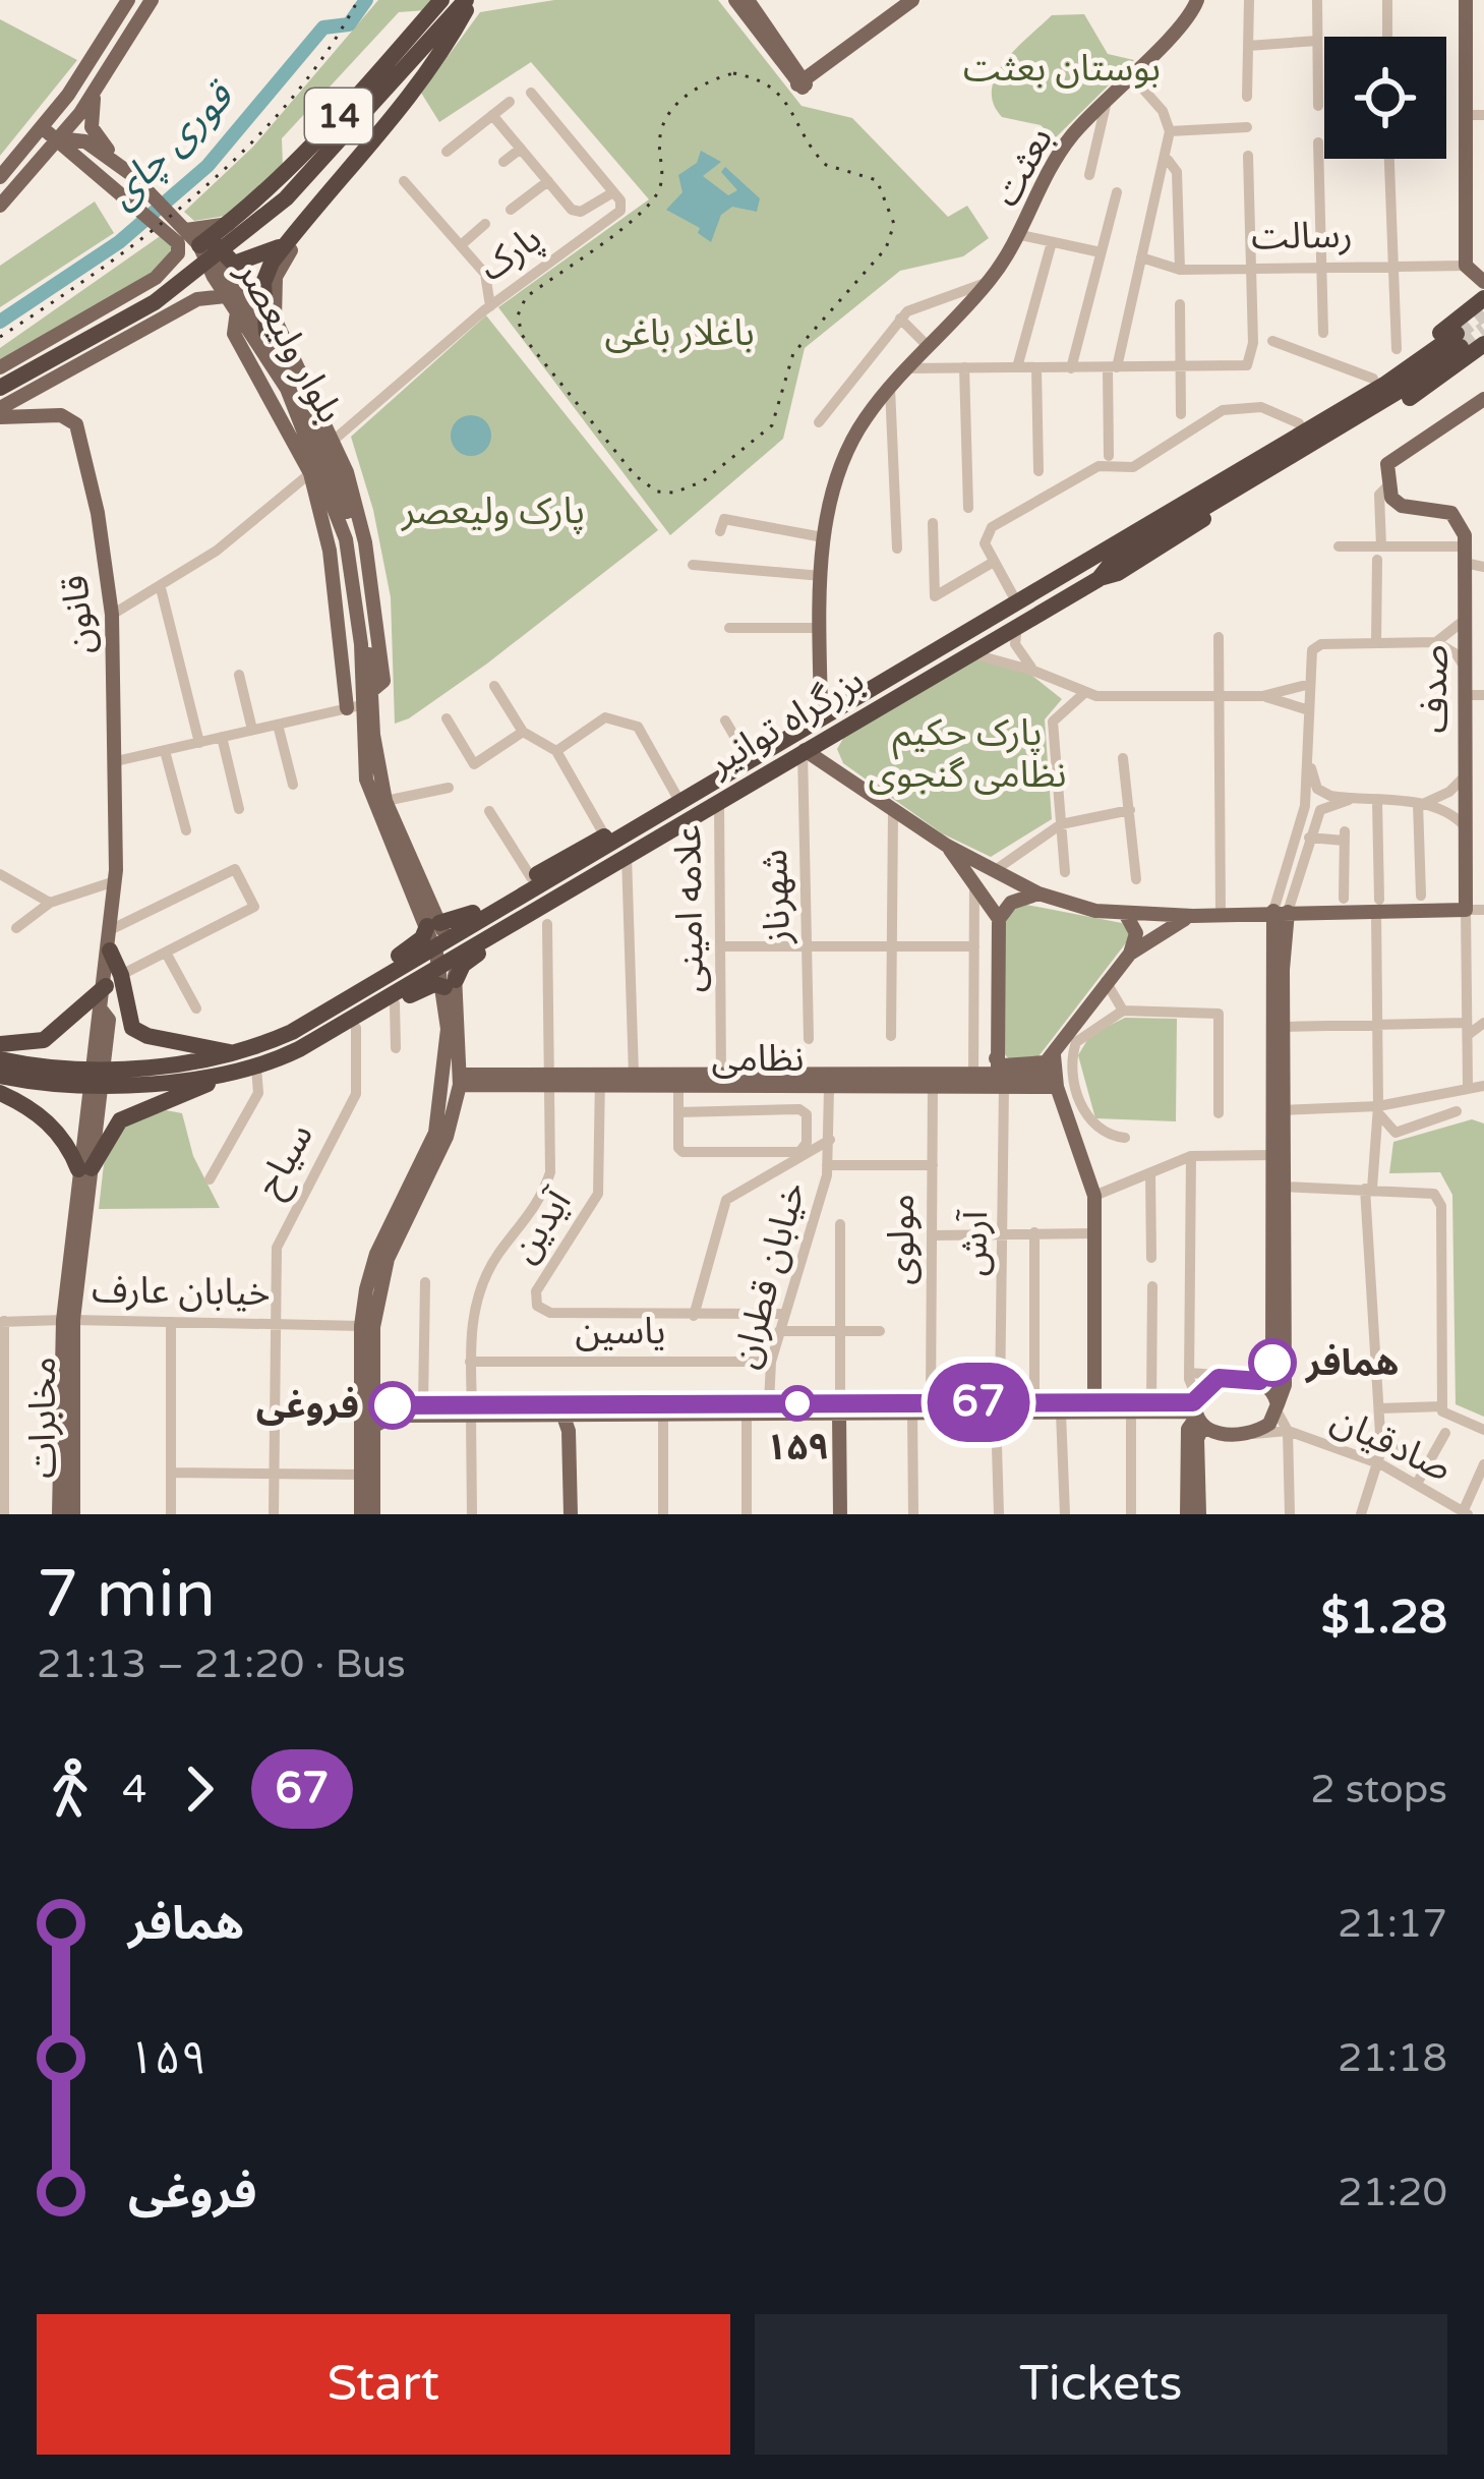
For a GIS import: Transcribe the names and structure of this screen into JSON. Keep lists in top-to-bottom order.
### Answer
{
  "streets": {
    "highway": ["14", "بزرگراه توانیر"],
    "main road": [
      "بعثت",
      "بلوار ولیعصر",
      "قانون",
      "صدف",
      "نظامی",
      "مخابرات"
    ],
    "street": [
      "رسالت",
      "پارک",
      "شهرناز",
      "علامه امینی",
      "سیاح",
      "آیدین",
      "مولوی",
      "آرش",
      "خیابان قطران",
      "خیابان عارف",
      "یاسین",
      "صادقیان"
    ]
  },
  "crossings": [
    ["بعثت", "بزرگراه توانیر"],
    ["پارک", "بلوار ولیعصر"],
    ["بلوار ولیعصر", "نظامی"],
    ["بلوار ولیعصر", "خیابان عارف"],
    ["بزرگراه توانیر", "شهرناز"],
    ["بزرگراه توانیر", "علامه امینی"],
    ["علامه امینی", "نظامی"],
    ["نظامی", "آیدین"],
    ["نظامی", "مولوی"],
    ["نظامی", "آرش"],
    ["نظامی", "خیابان قطران"],
    ["سیاح", "خیابان عارف"],
    ["آیدین", "خیابان قطران"],
    ["خیابان قطران", "یاسین"],
    ["خیابان عارف", "مخابرات"]
  ],
  "water": ["قوری چای"],
  "parks": [
    "بوستان بعثت",
    "باغلار باغی",
    "پارک ولیعصر",
    "پارک حکیم نظامی گنجوی"
  ],
  "places": ["همافر", "۱۵۹", "فروغی"],
  "lines": ["bus line 67"],
  "page": {
    "on_map": "67",
    "heading": ["7 min", "21:13 – 21:20 · Bus", "$1.28"],
    "legs": ["4", "67", "2 stops"],
    "list": [
      {
        "name": "همافر",
        "value": "21:17"
      },
      {
        "name": "۱۵۹",
        "value": "21:18"
      },
      {
        "name": "فروغی",
        "value": "21:20"
      }
    ],
    "buttons": ["Start", "Tickets"]
  }
}
